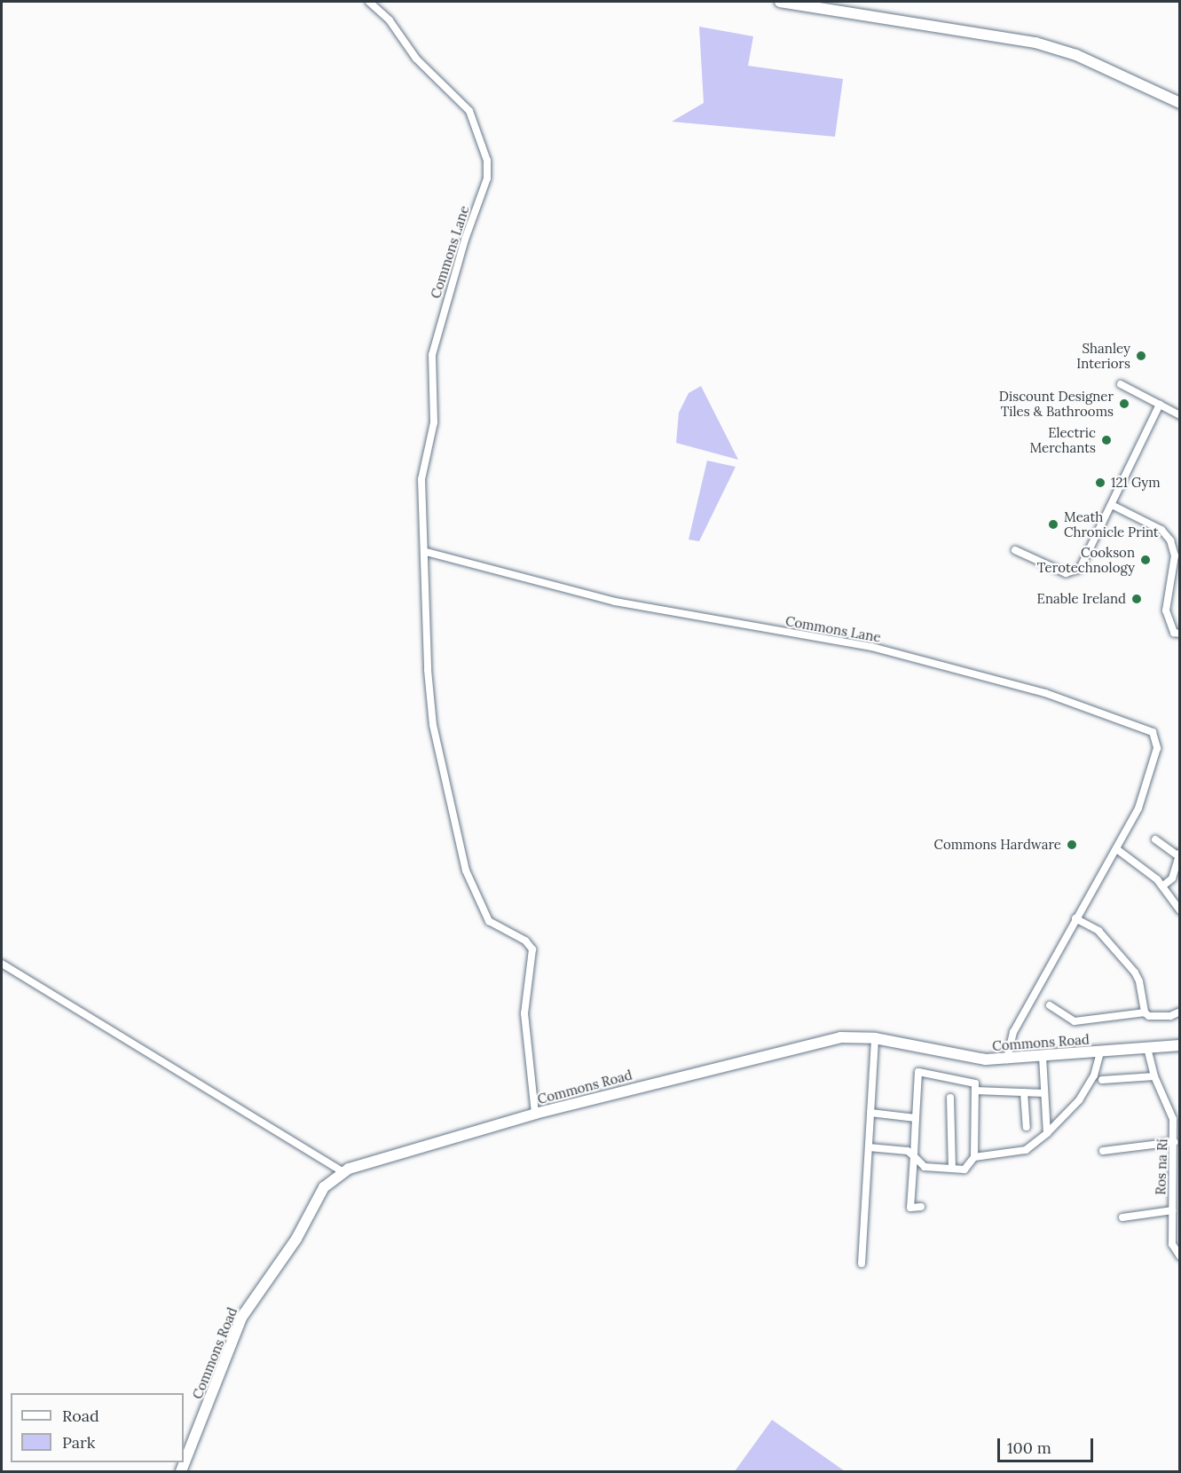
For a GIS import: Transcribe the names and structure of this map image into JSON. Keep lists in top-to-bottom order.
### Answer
{
  "streets": {
    "street": ["Commons Lane", "Commons Road", "Ros na Rí"]
  },
  "crossings": [
    ["Commons Lane", "Commons Road"],
    ["Commons Road", "Ros na Rí"]
  ],
  "places": [
    "Shanley Interiors",
    "Discount Designer Tiles & Bathrooms",
    "Electric Merchants",
    "121 Gym",
    "Meath Chronicle Print",
    "Cookson Terotechnology",
    "Enable Ireland",
    "Commons Hardware"
  ],
  "legend": ["Road", "Park"],
  "scale_bar": "100 m"
}
